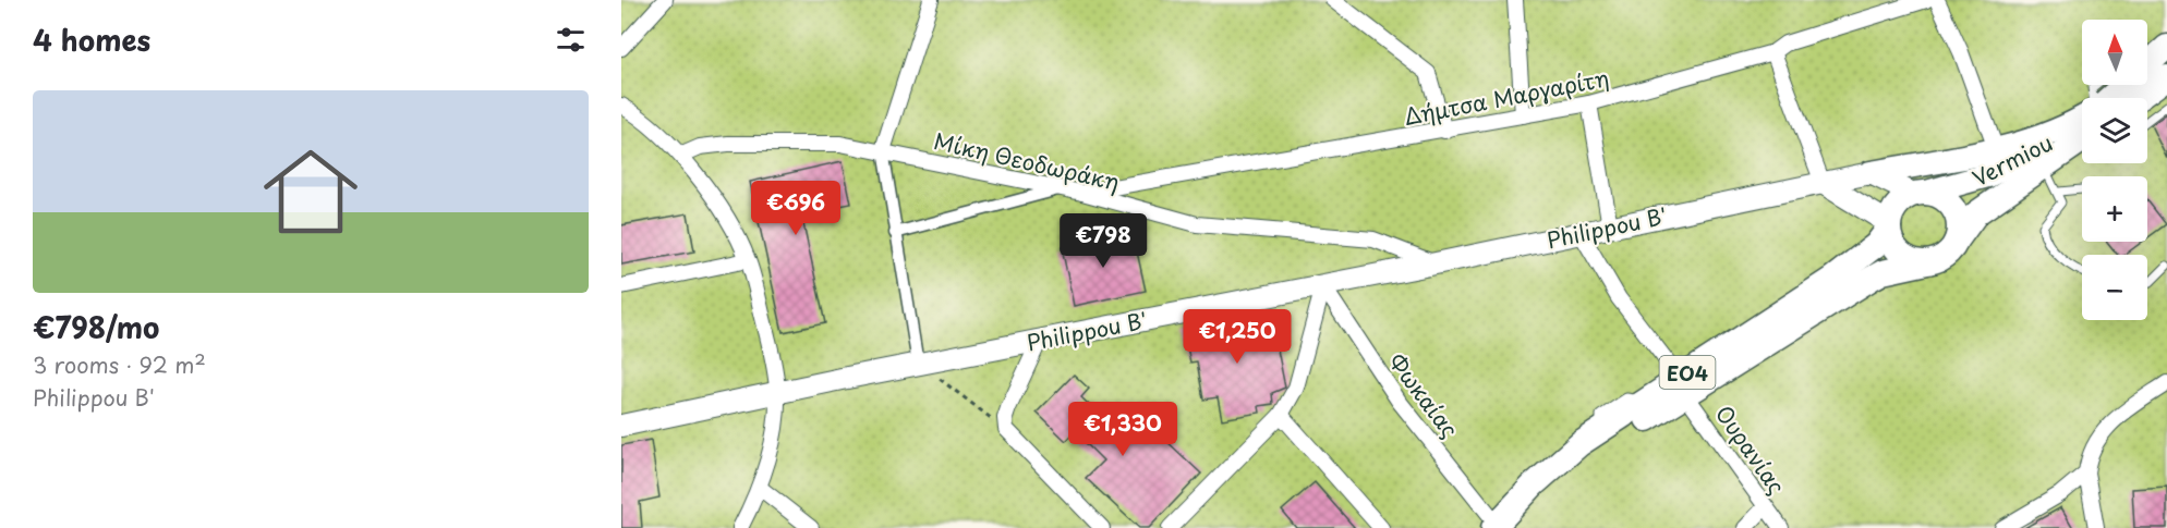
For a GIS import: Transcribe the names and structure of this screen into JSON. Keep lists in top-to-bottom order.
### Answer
{
  "streets": {
    "main road": ["Vermiou", "Philippou B'", "ΕΟ4"],
    "street": [
      "Δήμτσα Μαργαρίτη",
      "Μίκη Θεοδωράκη",
      "Φωκαίας",
      "Ουρανίας"
    ]
  },
  "crossings": [
    ["Δήμτσα Μαργαρίτη", "Μίκη Θεοδωράκη"],
    ["Vermiou", "ΕΟ4"],
    ["Μίκη Θεοδωράκη", "Philippou B'"],
    ["Philippou B'", "Φωκαίας"],
    ["Philippou B'", "Ουρανίας"],
    ["ΕΟ4", "Φωκαίας"],
    ["ΕΟ4", "Ουρανίας"]
  ],
  "north": "top",
  "page": {
    "heading": "4 homes",
    "map_buttons": ["+", "−"],
    "list": [
      {
        "name": "€798/mo",
        "note": "3 rooms · 92 m² · Philippou B'"
      }
    ],
    "price": [
      "€696",
      "€798",
      "€1,250",
      "€1,330"
    ]
  }
}
